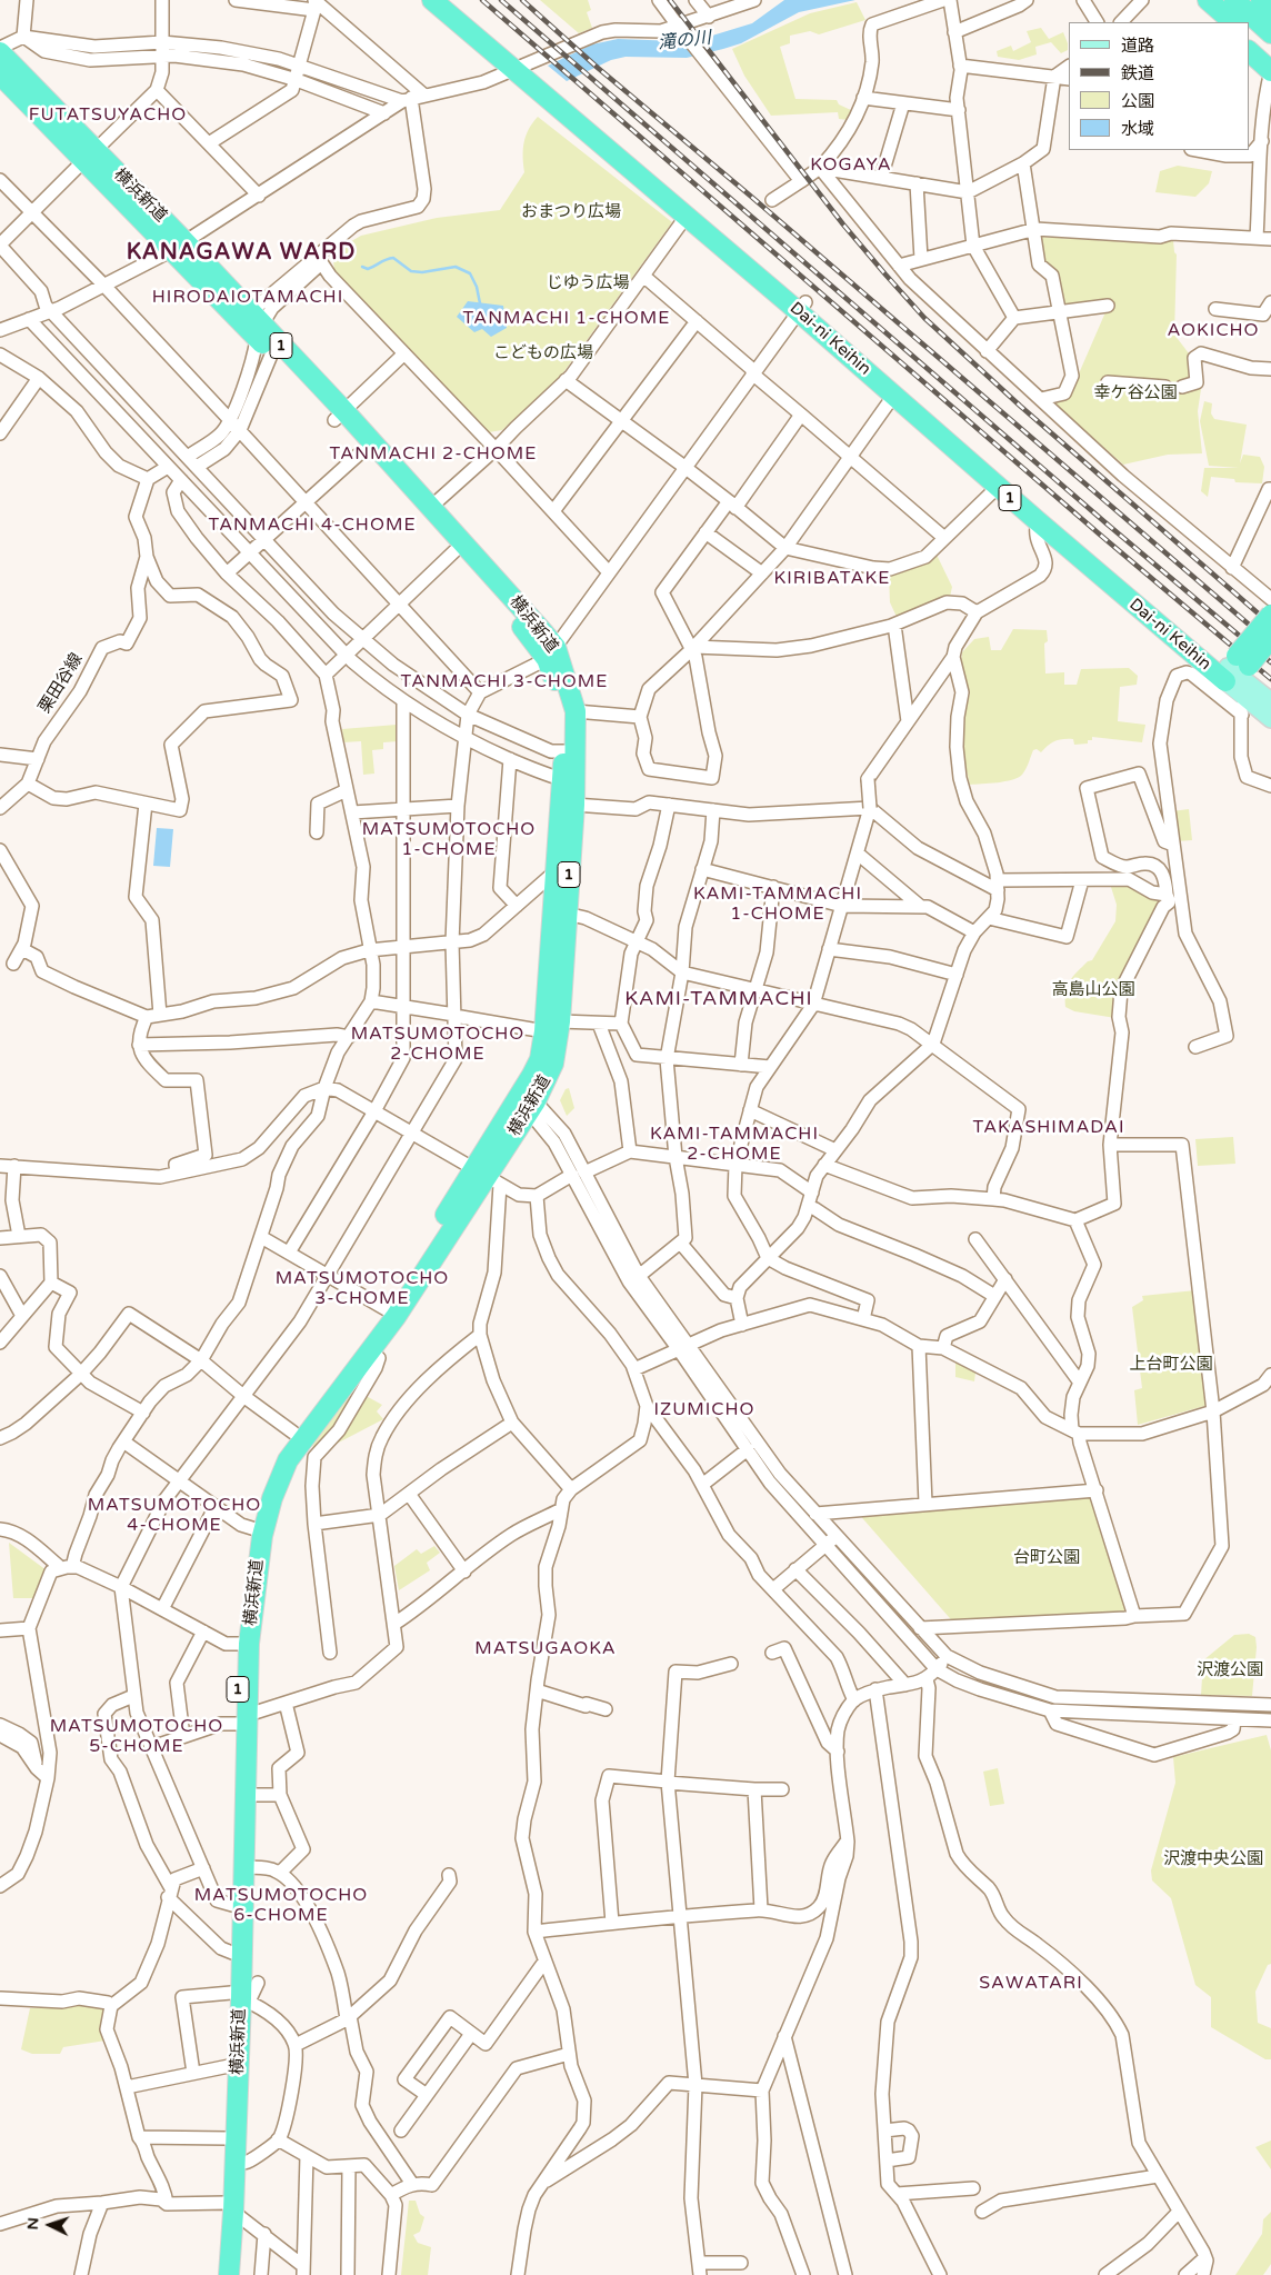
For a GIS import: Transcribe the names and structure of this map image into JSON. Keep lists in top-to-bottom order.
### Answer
{
  "streets": {
    "highway": ["横浜新道", "Dai-ni Keihin", "1"],
    "street": ["栗田谷線"]
  },
  "districts": [
    "FUTATSUYACHO",
    "KOGAYA",
    "KANAGAWA WARD",
    "HIRODAIOTAMACHI",
    "TANMACHI 1-CHOME",
    "AOKICHO",
    "TANMACHI 2-CHOME",
    "TANMACHI 4-CHOME",
    "KIRIBATAKE",
    "TANMACHI 3-CHOME",
    "MATSUMOTOCHO 1-CHOME",
    "KAMI-TAMMACHI 1-CHOME",
    "KAMI-TAMMACHI",
    "MATSUMOTOCHO 2-CHOME",
    "TAKASHIMADAI",
    "KAMI-TAMMACHI 2-CHOME",
    "MATSUMOTOCHO 3-CHOME",
    "IZUMICHO",
    "MATSUMOTOCHO 4-CHOME",
    "MATSUGAOKA",
    "MATSUMOTOCHO 5-CHOME",
    "MATSUMOTOCHO 6-CHOME",
    "SAWATARI"
  ],
  "water": ["滝の川"],
  "parks": [
    "おまつり広場",
    "じゆう広場",
    "こどもの広場",
    "幸ケ谷公園",
    "高島山公園",
    "上台町公園",
    "台町公園",
    "沢渡公園",
    "沢渡中央公園"
  ],
  "legend": [
    "道路",
    "鉄道",
    "公園",
    "水域"
  ],
  "north": "left"
}
